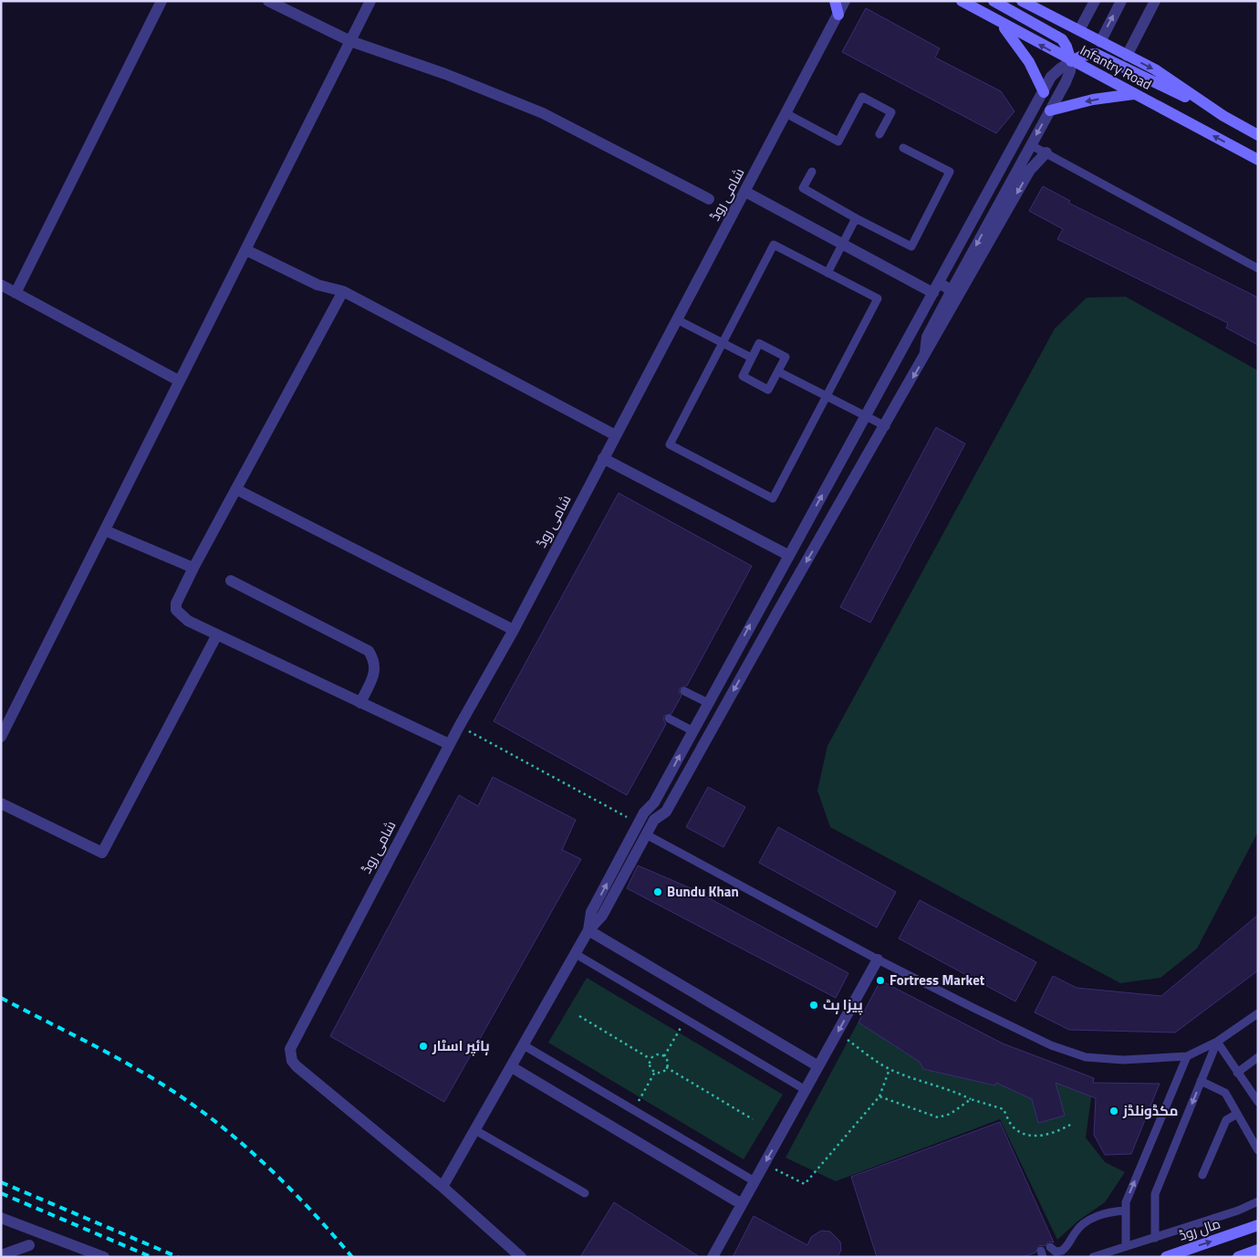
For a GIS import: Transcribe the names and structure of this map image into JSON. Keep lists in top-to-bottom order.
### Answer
{
  "streets": {
    "main road": ["Infantry Road", "مال روڈ"],
    "street": ["شامی روڈ"]
  },
  "one_way": ["مال روڈ"],
  "places": [
    "Bundu Khan",
    "Fortress Market",
    "پیزا ہٹ",
    "ہائپر اسٹار",
    "مکڈونلڈز"
  ]
}
